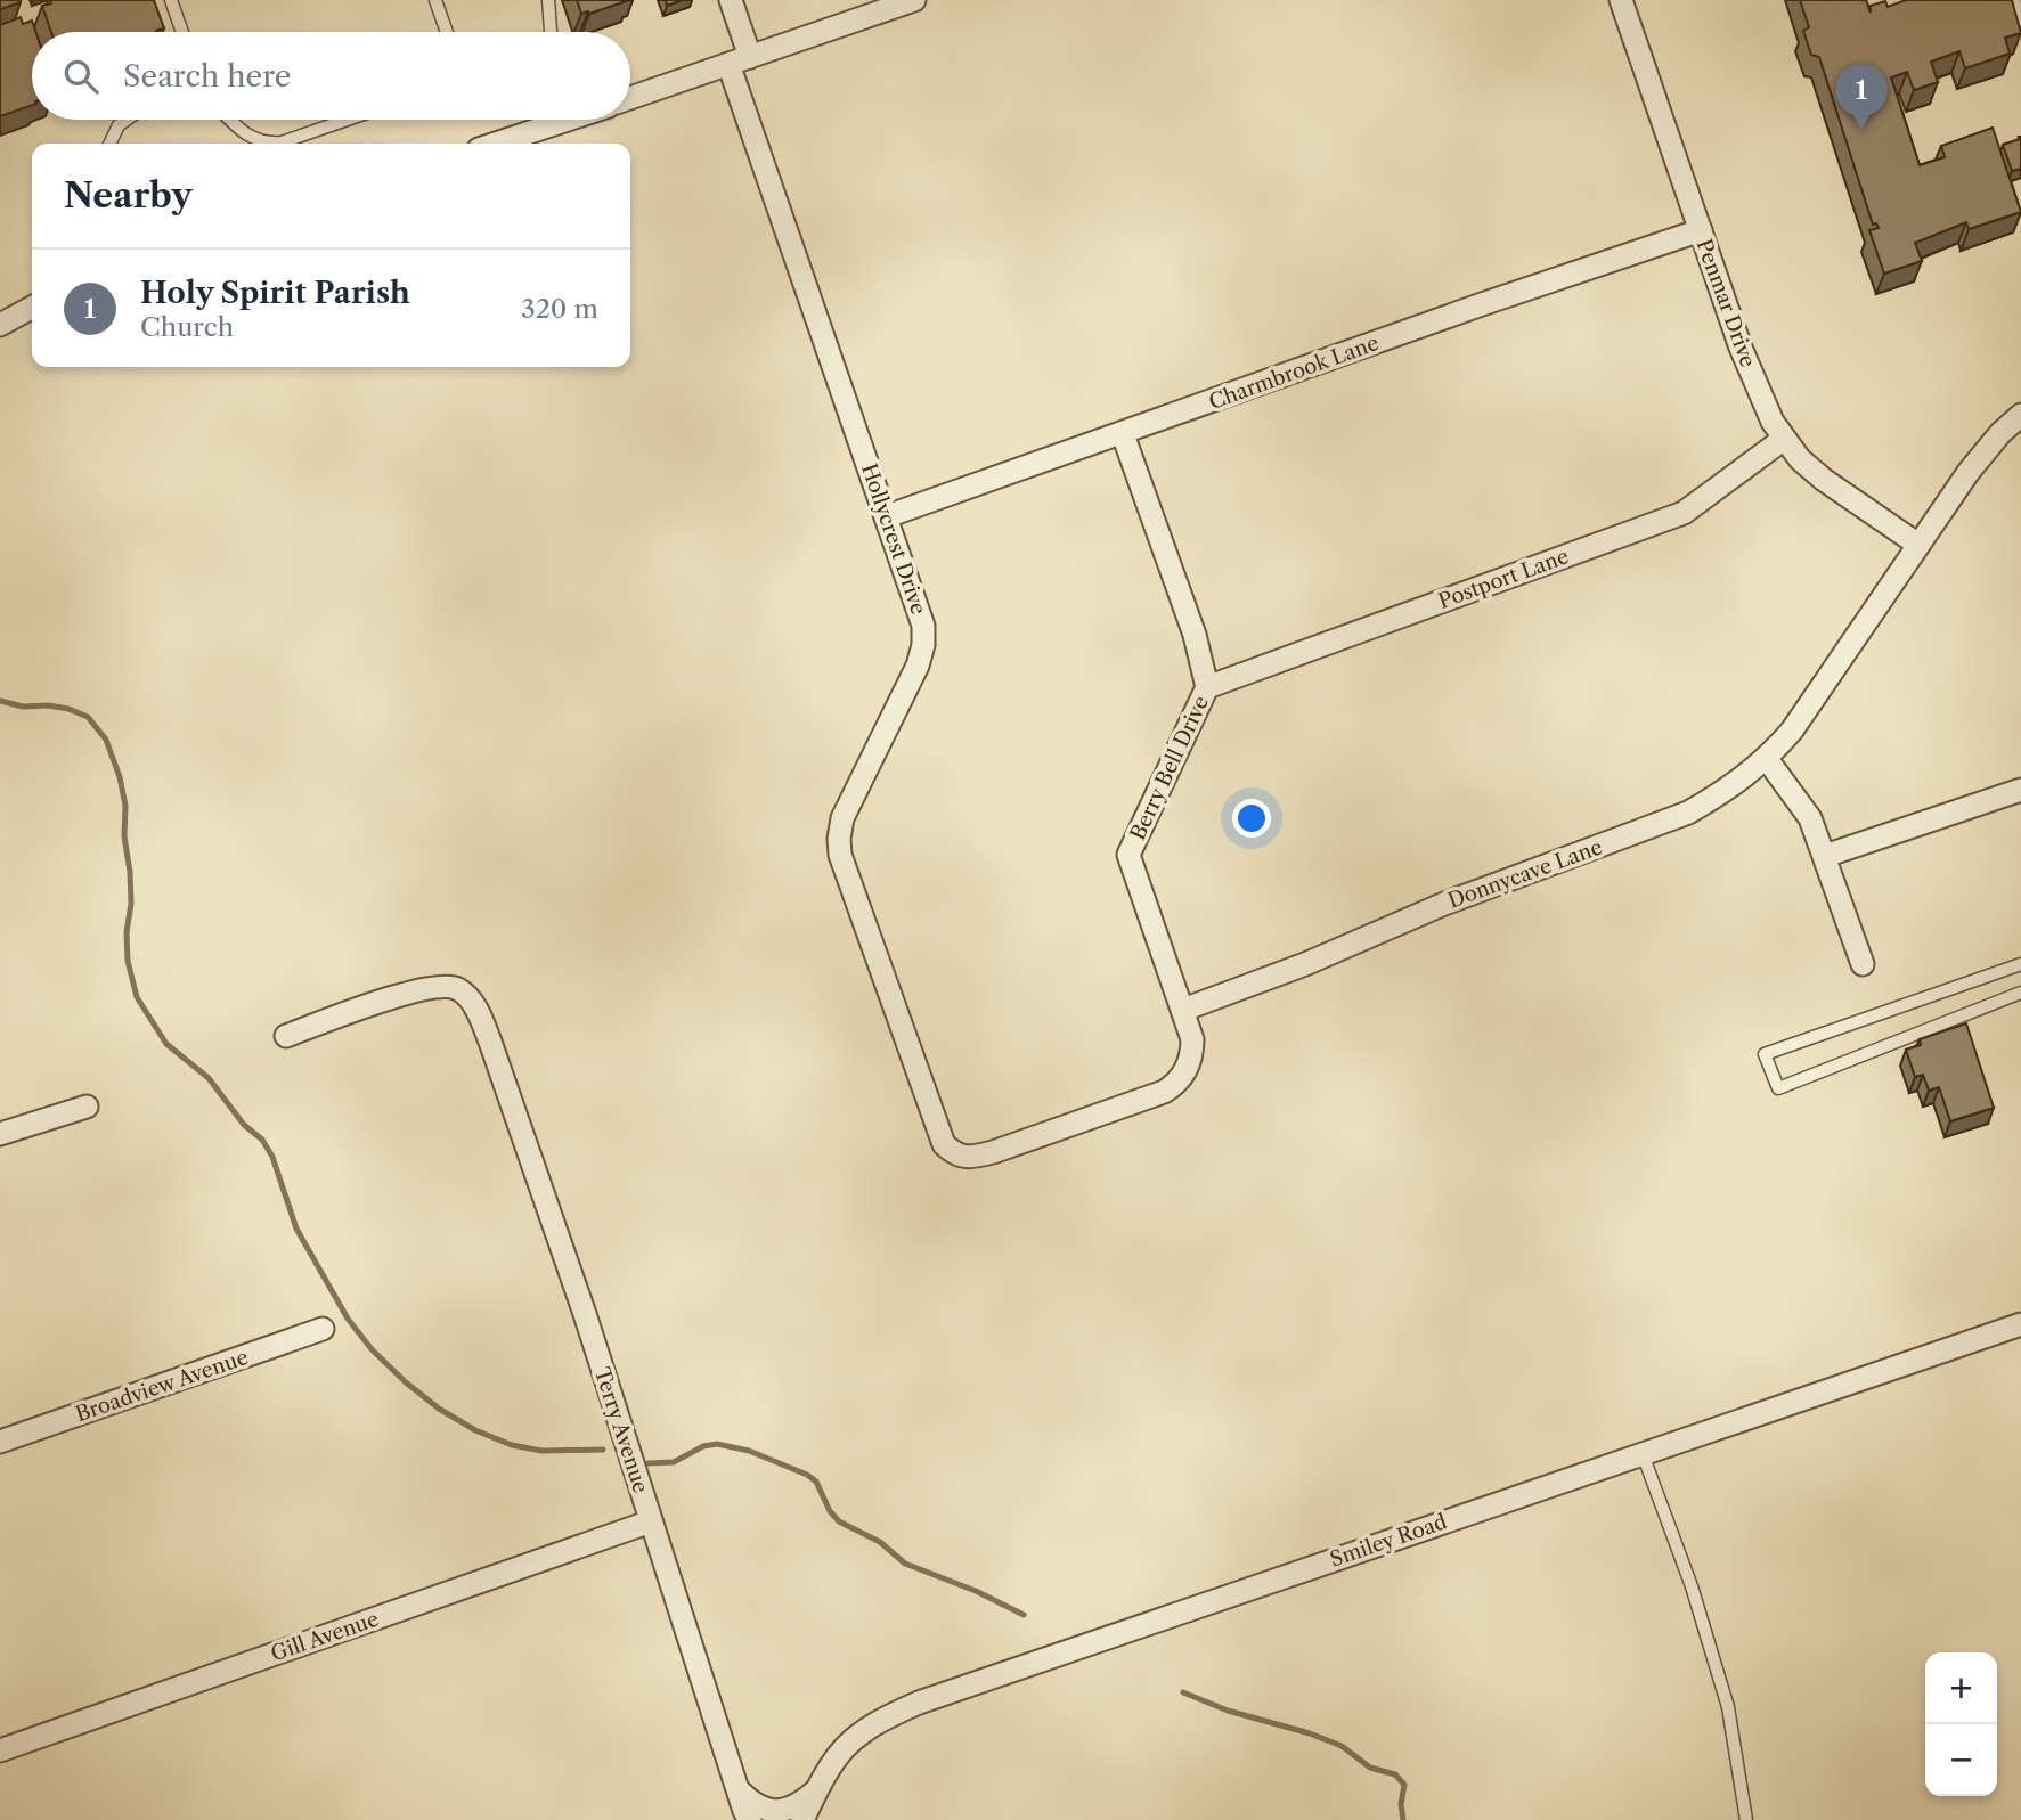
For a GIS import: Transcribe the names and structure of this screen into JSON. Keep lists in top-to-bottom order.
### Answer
{
  "streets": {
    "street": [
      "Penmar Drive",
      "Charmbrook Lane",
      "Hollycrest Drive",
      "Postport Lane",
      "Berry Bell Drive",
      "Donnycave Lane",
      "Broadview Avenue",
      "Terry Avenue",
      "Smiley Road",
      "Gill Avenue"
    ]
  },
  "crossings": [
    ["Penmar Drive", "Charmbrook Lane"],
    ["Penmar Drive", "Postport Lane"],
    ["Penmar Drive", "Donnycave Lane"],
    ["Charmbrook Lane", "Hollycrest Drive"],
    ["Charmbrook Lane", "Berry Bell Drive"],
    ["Hollycrest Drive", "Berry Bell Drive"],
    ["Hollycrest Drive", "Donnycave Lane"],
    ["Postport Lane", "Berry Bell Drive"],
    ["Berry Bell Drive", "Donnycave Lane"],
    ["Terry Avenue", "Gill Avenue"]
  ],
  "page": {
    "search": "Search here",
    "pins": "1",
    "heading": "Nearby",
    "list": [
      {
        "mark": "1",
        "name": "Holy Spirit Parish",
        "note": "Church",
        "value": "320 m"
      }
    ],
    "map_buttons": ["+", "−"]
  }
}
